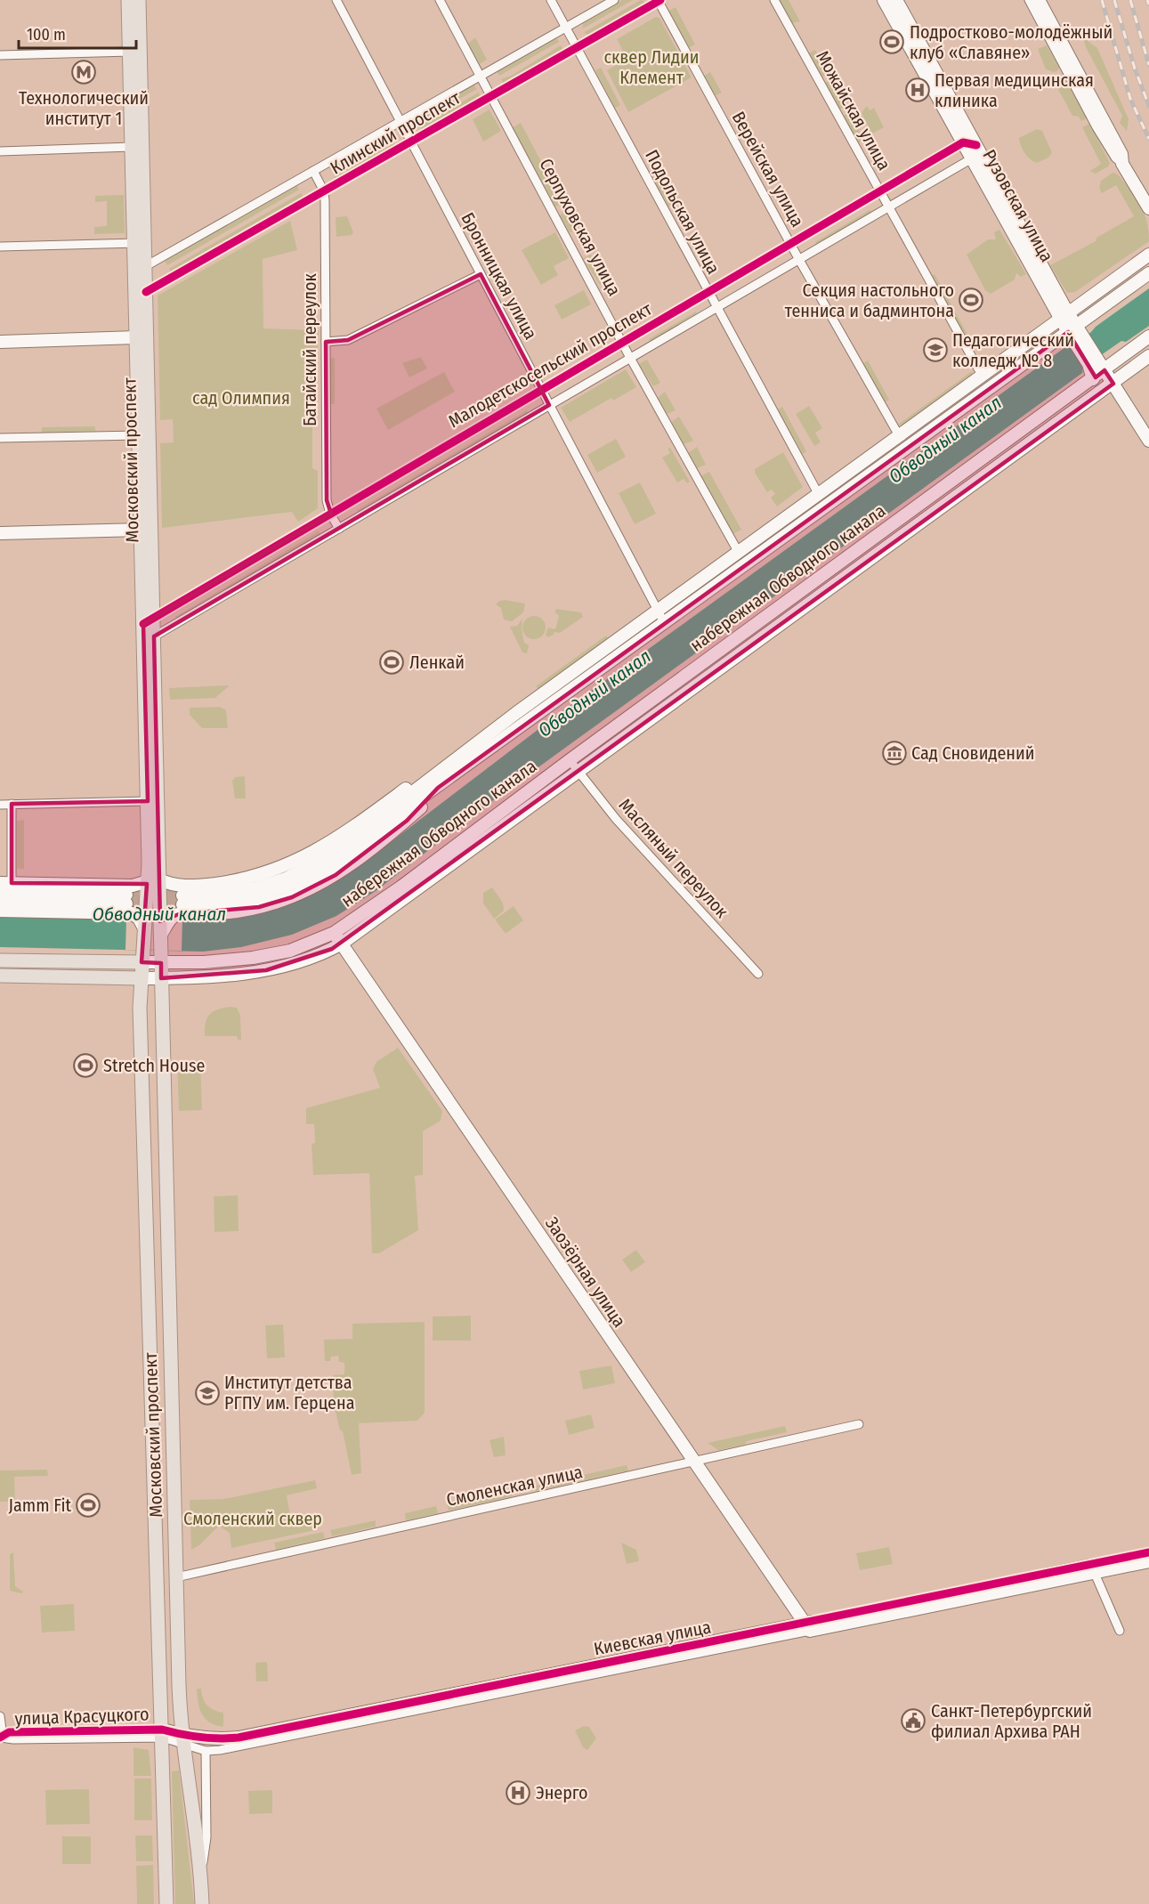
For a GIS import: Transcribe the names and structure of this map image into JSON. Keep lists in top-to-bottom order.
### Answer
{
  "streets": {
    "main road": [
      "Рузовская улица",
      "Московский проспект",
      "набережная Обводного канала",
      "Заозёрная улица",
      "Киевская улица"
    ],
    "street": [
      "Можайская улица",
      "Клинский проспект",
      "Верейская улица",
      "Подольская улица",
      "Серпуховская улица",
      "Бронницкая улица",
      "Батайский переулок",
      "Малодетскосельский проспект",
      "Масляный переулок",
      "Смоленская улица",
      "улица Красуцкого"
    ]
  },
  "crossings": [
    ["Можайская улица", "Малодетскосельский проспект"],
    ["Можайская улица", "набережная Обводного канала"],
    ["Клинский проспект", "Верейская улица"],
    ["Клинский проспект", "Подольская улица"],
    ["Клинский проспект", "Серпуховская улица"],
    ["Клинский проспект", "Бронницкая улица"],
    ["Клинский проспект", "Батайский переулок"],
    ["Клинский проспект", "Московский проспект"],
    ["Верейская улица", "Малодетскосельский проспект"],
    ["Верейская улица", "набережная Обводного канала"],
    ["Рузовская улица", "Малодетскосельский проспект"],
    ["Рузовская улица", "набережная Обводного канала"],
    ["Подольская улица", "Малодетскосельский проспект"],
    ["Подольская улица", "набережная Обводного канала"],
    ["Серпуховская улица", "Малодетскосельский проспект"],
    ["Серпуховская улица", "набережная Обводного канала"],
    ["Бронницкая улица", "Малодетскосельский проспект"],
    ["Бронницкая улица", "набережная Обводного канала"],
    ["Батайский переулок", "Малодетскосельский проспект"],
    ["Малодетскосельский проспект", "Московский проспект"],
    ["Московский проспект", "набережная Обводного канала"],
    ["Московский проспект", "Смоленская улица"],
    ["Московский проспект", "Киевская улица"],
    ["Московский проспект", "улица Красуцкого"],
    ["набережная Обводного канала", "Масляный переулок"],
    ["набережная Обводного канала", "Заозёрная улица"],
    ["Заозёрная улица", "Смоленская улица"],
    ["Заозёрная улица", "Киевская улица"],
    ["Киевская улица", "улица Красуцкого"]
  ],
  "water": ["Обводный канал"],
  "parks": ["сквер Лидии Клемент", "сад Олимпия", "Смоленский сквер"],
  "places": {
    "sports": [
      "Подростково-молодёжный клуб «Славяне»",
      "Секция настольного тенниса и бадминтона",
      "Ленкай",
      "Stretch House",
      "Jamm Fit"
    ],
    "metro station": ["Технологический институт 1"],
    "hospital": ["Первая медицинская клиника", "Энерго"],
    "school or university": ["Педагогический колледж № 8", "Институт детства РГПУ им. Герцена"],
    "museum": ["Сад Сновидений"],
    "public building": ["Санкт-Петербургский филиал Архива РАН"]
  },
  "scale_bar": "100 m"
}
